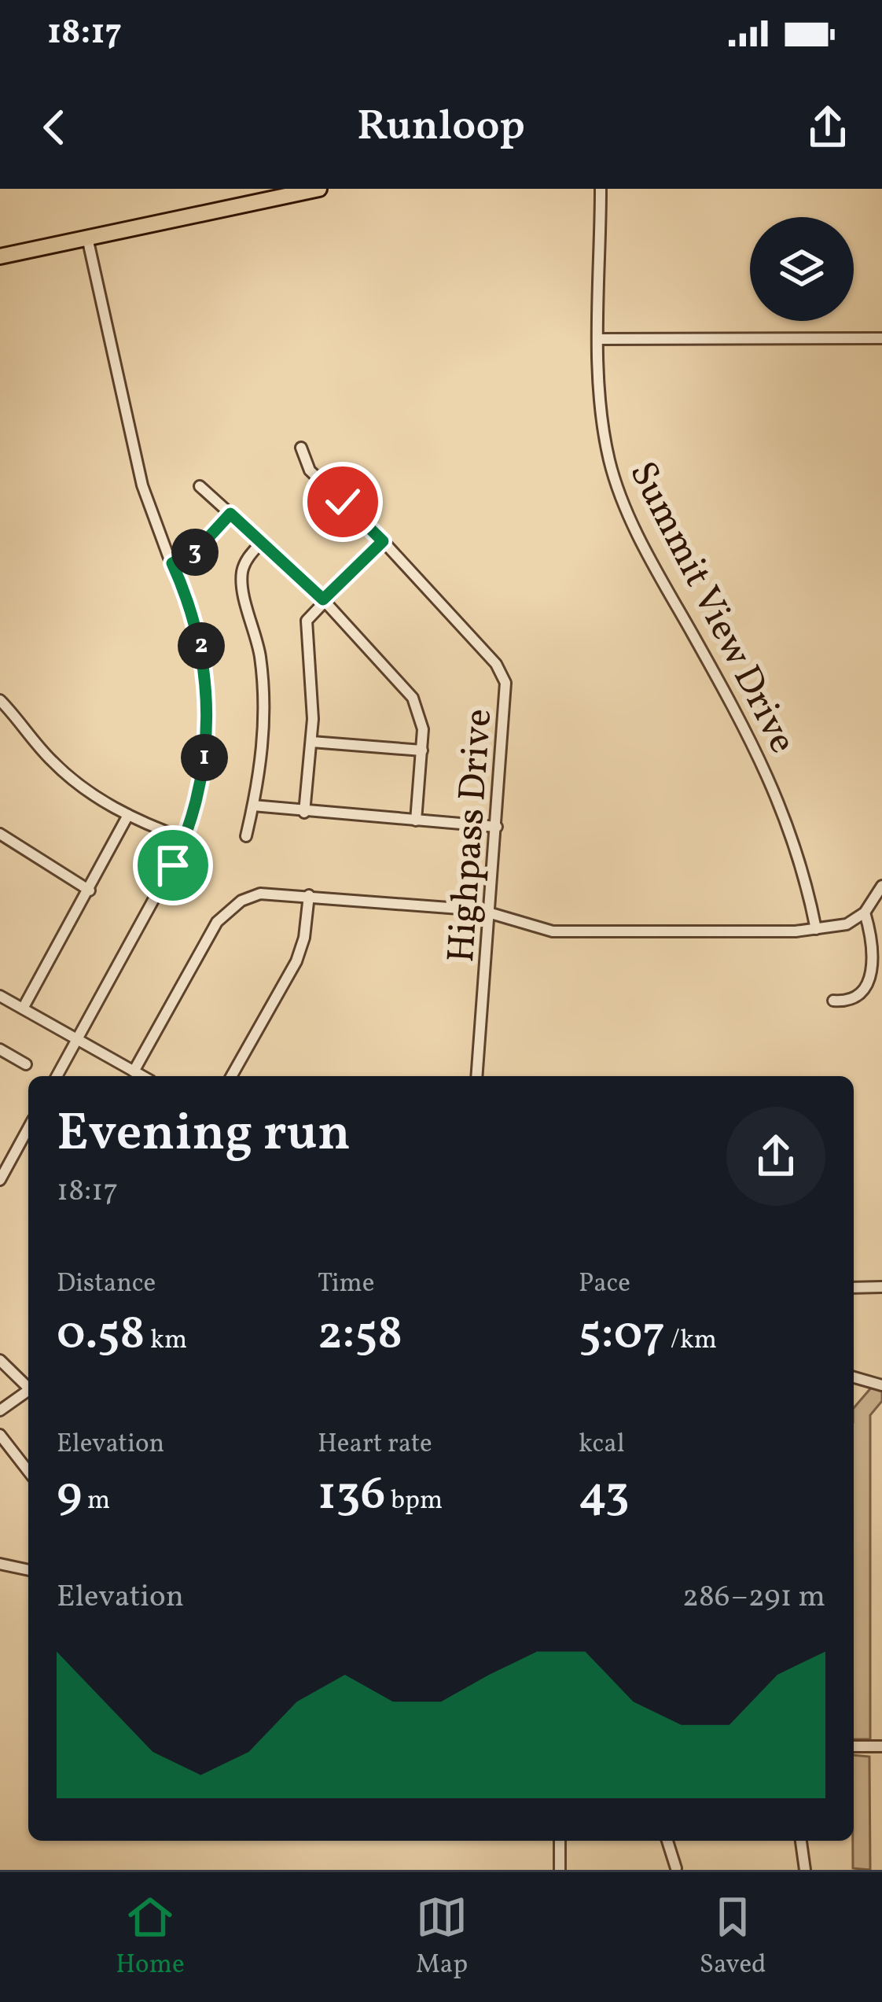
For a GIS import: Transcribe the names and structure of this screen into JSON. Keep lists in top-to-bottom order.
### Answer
{
  "streets": {
    "street": ["Summit View Drive", "Highpass Drive"]
  },
  "page": {
    "status": "18:17",
    "header": "Runloop",
    "pins": ["3", "2", "1"],
    "heading": ["Evening run", "18:17"],
    "stats": [
      ["Distance", "0.58 km"],
      ["Time", "2:58"],
      ["Pace", "5:07 /km"],
      ["Elevation", "9 m"],
      ["Heart rate", "136 bpm"],
      ["kcal", "43"]
    ],
    "chart": ["Elevation", "286–291 m"],
    "tabs": ["Home", "Map", "Saved"]
  }
}
